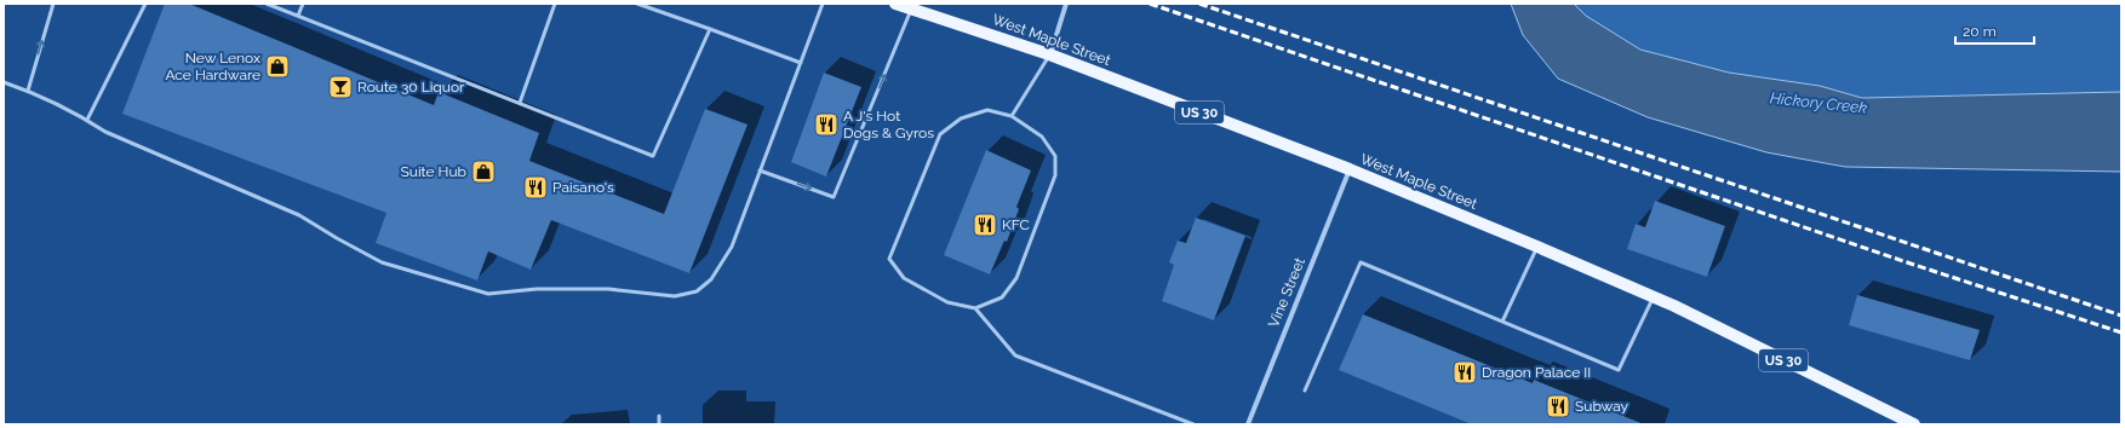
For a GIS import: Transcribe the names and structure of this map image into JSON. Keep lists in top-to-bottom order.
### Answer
{
  "streets": {
    "main road": ["West Maple Street", "US 30"],
    "street": ["Vine Street"]
  },
  "crossings": [
    ["West Maple Street", "Vine Street"]
  ],
  "water": ["Hickory Creek"],
  "places": {
    "shop": ["New Lenox Ace Hardware", "Suite Hub"],
    "bar": ["Route 30 Liquor"],
    "restaurant": [
      "A J's Hot Dogs & Gyros",
      "Paisano's",
      "KFC",
      "Dragon Palace II",
      "Subway"
    ]
  },
  "scale_bar": "20 m"
}
